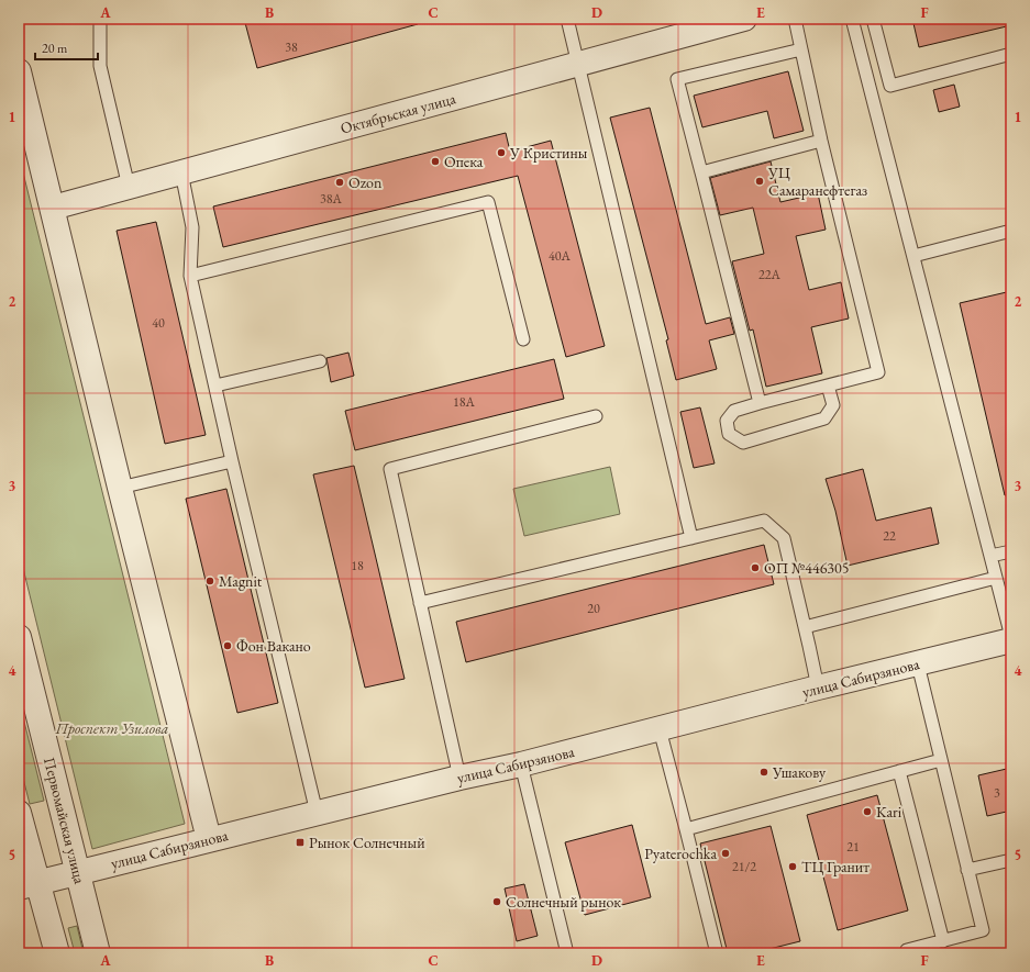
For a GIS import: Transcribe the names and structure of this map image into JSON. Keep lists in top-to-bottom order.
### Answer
{
  "streets": {
    "street": ["Октябрьская улица", "улица Сабирзянова", "Первомайская улица"]
  },
  "crossings": [
    ["улица Сабирзянова", "Первомайская улица"]
  ],
  "parks": ["Проспект Узилова"],
  "places": {
    "other": [
      "У Кристины",
      "Опека",
      "УЦ Самаранефтегаз",
      "Ozon",
      "ОП №446305",
      "Magnit",
      "Фон Вакано",
      "Ушакову",
      "Kari",
      "Pyaterochka",
      "ТЦ Гранит",
      "Солнечный рынок"
    ],
    "transit": ["Рынок Солнечный"]
  },
  "house_numbers": [
    "38",
    "38А",
    "40А",
    "22А",
    "40",
    "18А",
    "22",
    "18",
    "20",
    "3",
    "21",
    "21/2"
  ],
  "scale_bar": "20 m",
  "grid": {
    "columns": [
      "A",
      "B",
      "C",
      "D",
      "E",
      "F"
    ],
    "rows": [
      "1",
      "2",
      "3",
      "4",
      "5"
    ]
  }
}
